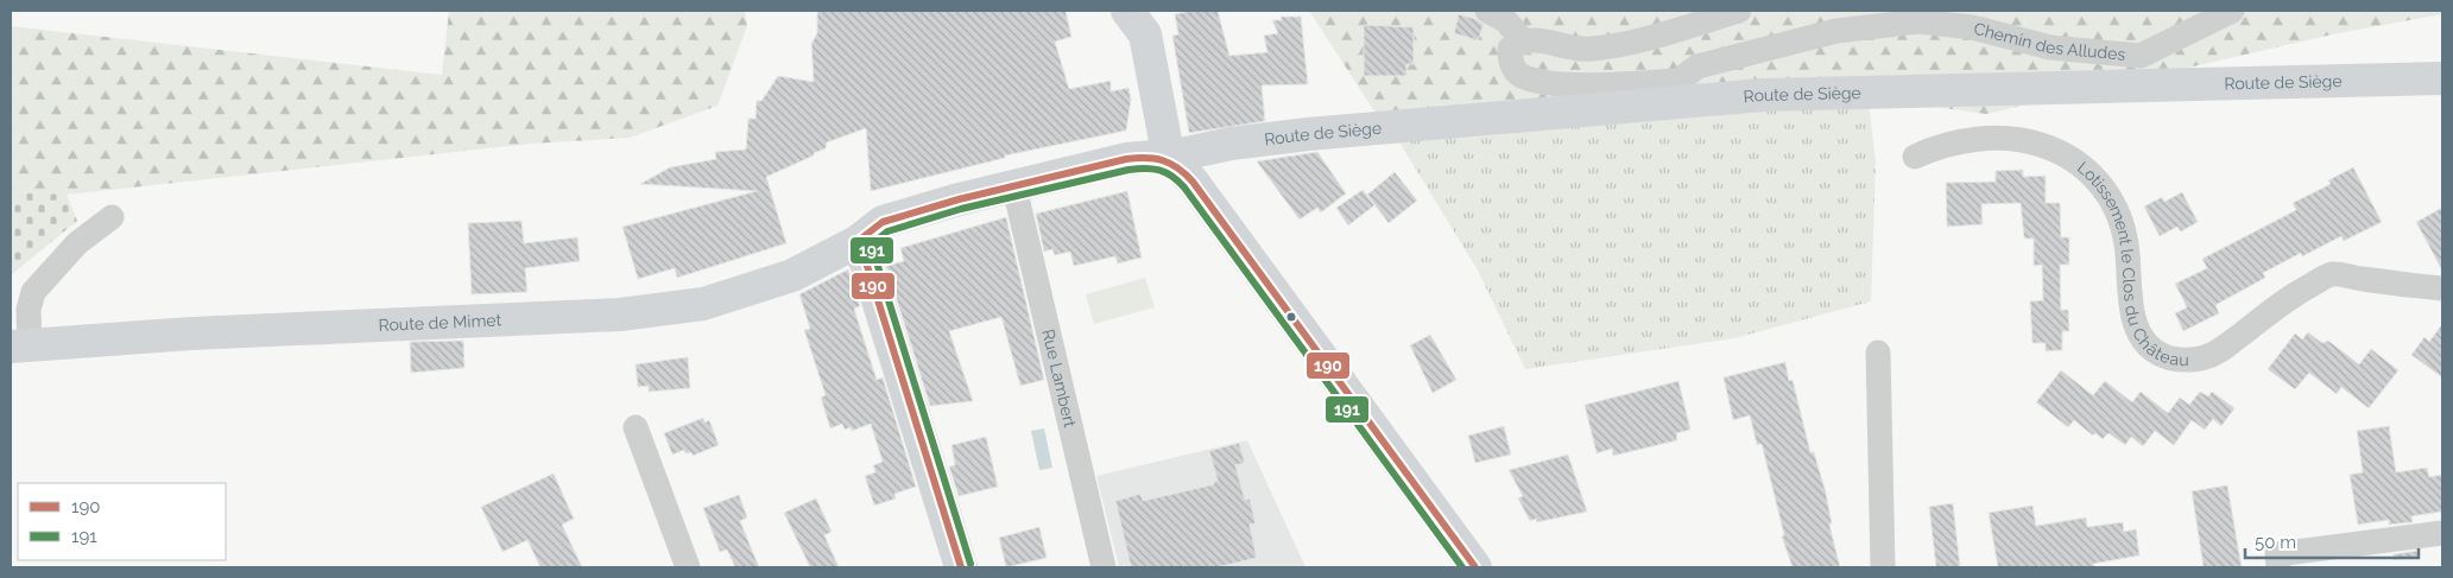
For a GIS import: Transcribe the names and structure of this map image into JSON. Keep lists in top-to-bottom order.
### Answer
{
  "streets": {
    "main road": ["Route de Siège", "Route de Mimet"],
    "street": ["Chemin des Alludes", "Lotissement le Clos du Château", "Rue Lambert"]
  },
  "crossings": [
    ["Chemin des Alludes", "Route de Siège"],
    ["Route de Siège", "Route de Mimet"],
    ["Route de Siège", "Rue Lambert"],
    ["Route de Mimet", "Rue Lambert"]
  ],
  "lines": ["transit line 190", "transit line 191"],
  "legend": ["190", "191"],
  "scale_bar": "50 m"
}
